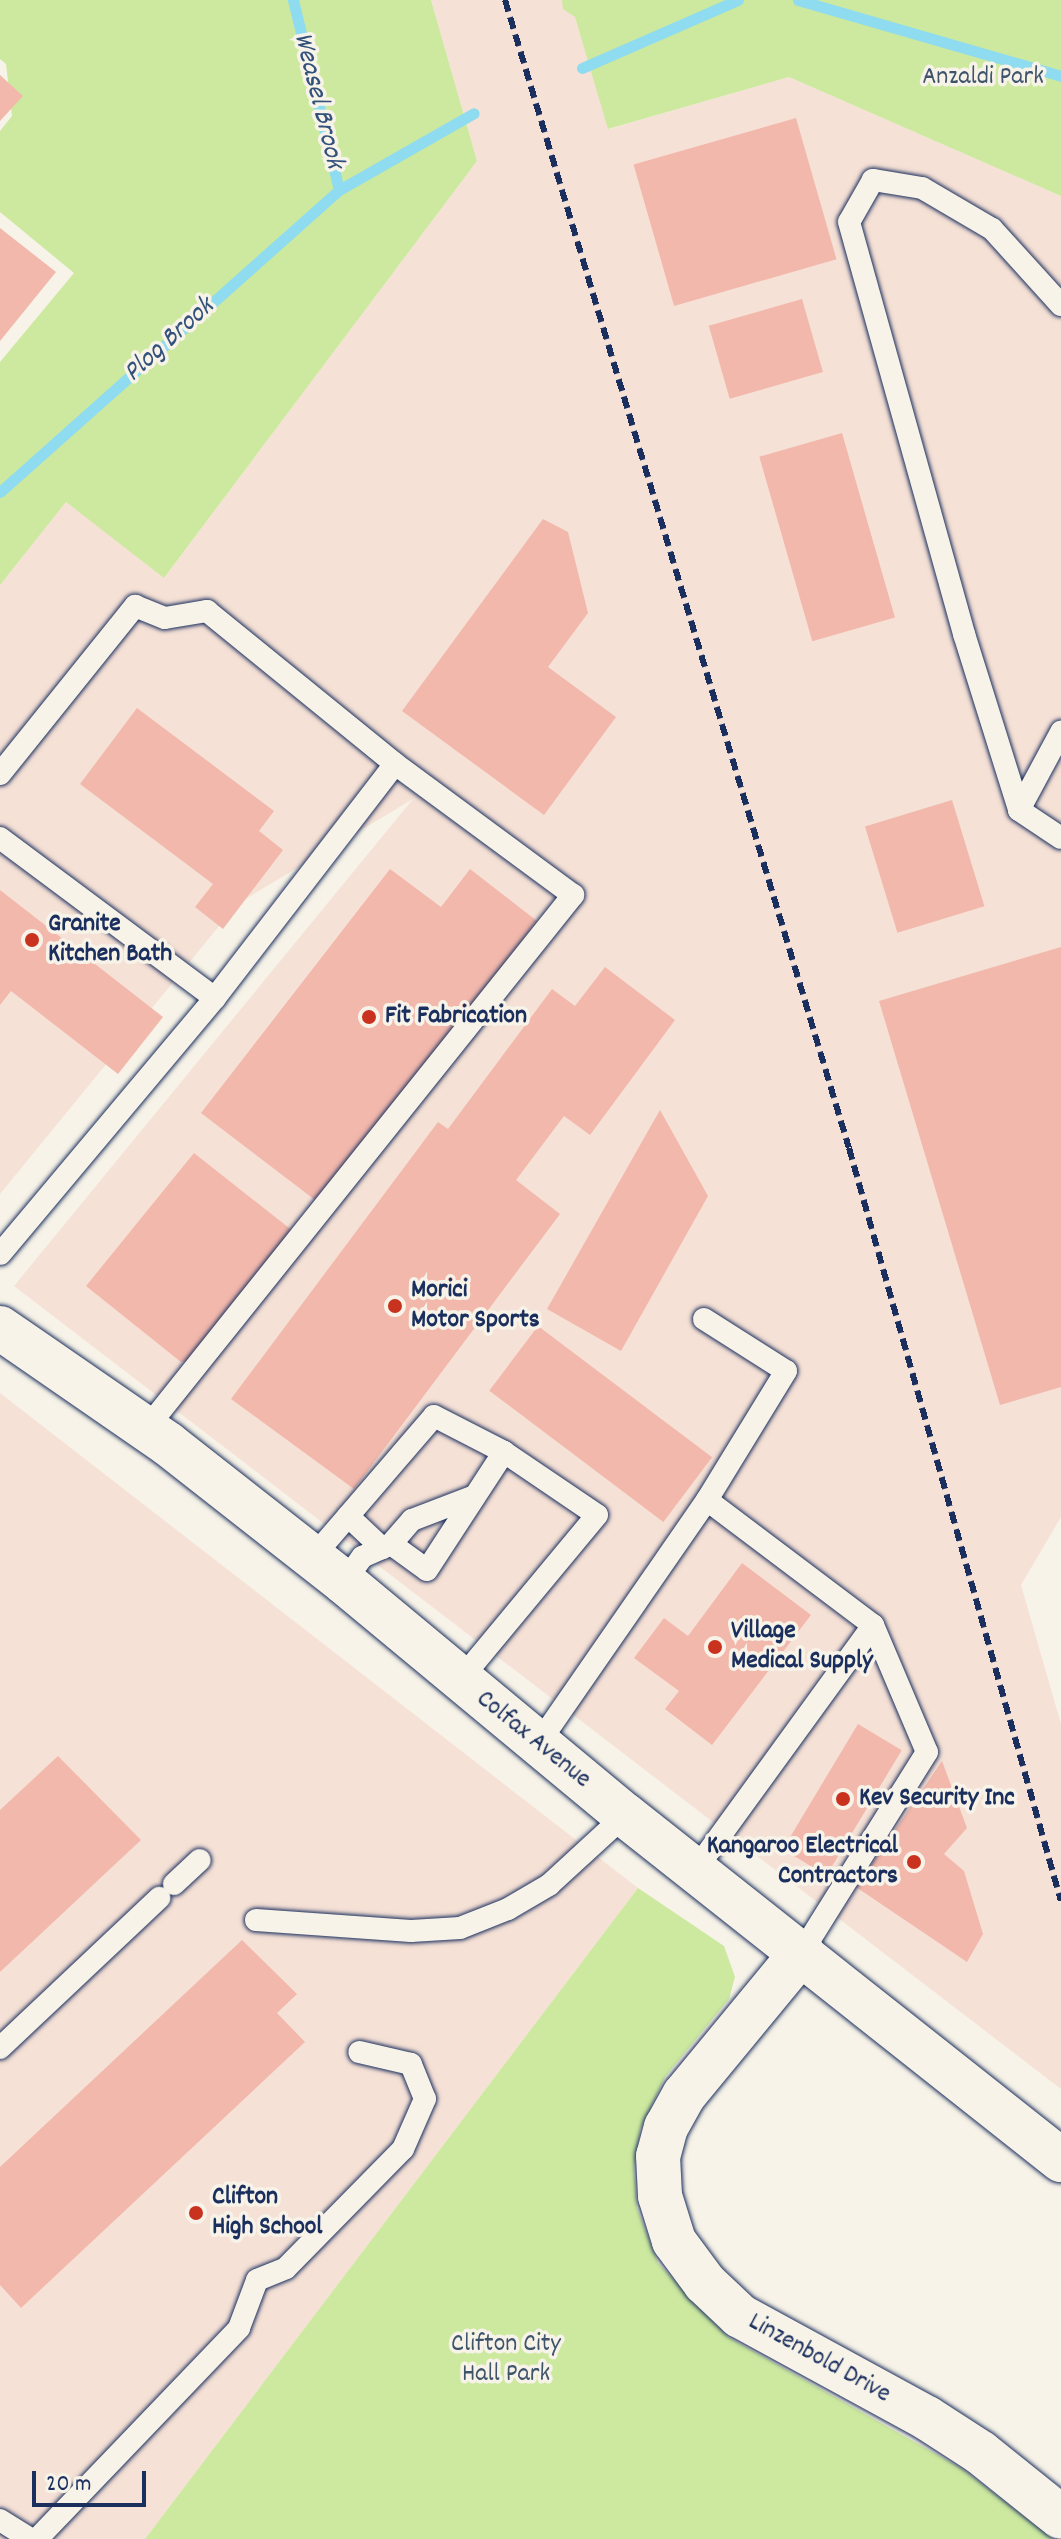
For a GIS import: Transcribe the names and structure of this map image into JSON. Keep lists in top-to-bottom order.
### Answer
{
  "streets": {
    "street": ["Colfax Avenue", "Linzenbold Drive"]
  },
  "crossings": [
    ["Colfax Avenue", "Linzenbold Drive"]
  ],
  "water": ["Weasel Brook", "Plog Brook"],
  "parks": ["Anzaldi Park", "Clifton City Hall Park"],
  "places": [
    "Granite Kitchen Bath",
    "Fit Fabrication",
    "Morici Motor Sports",
    "Village Medical Supply",
    "Kev Security Inc",
    "Kangaroo Electrical Contractors",
    "Clifton High School"
  ],
  "scale_bar": "20 m"
}
